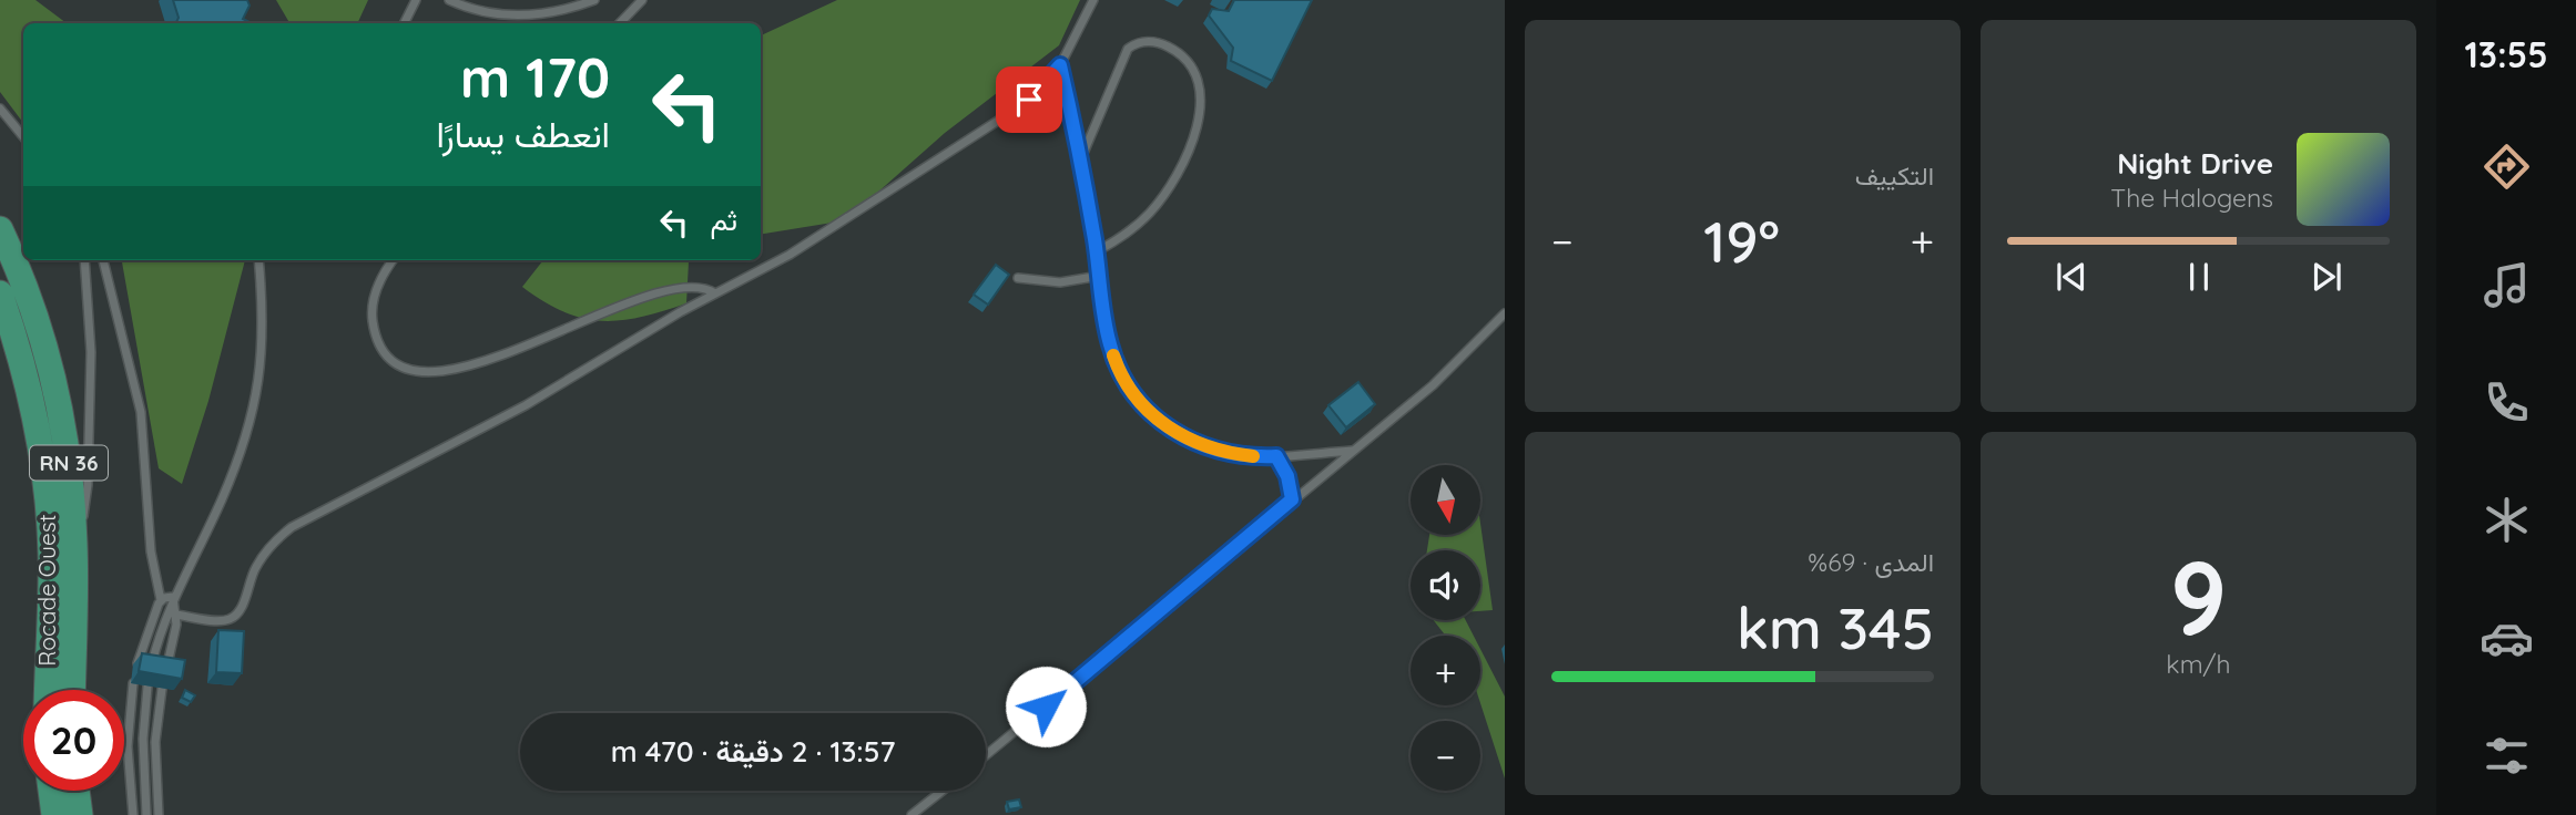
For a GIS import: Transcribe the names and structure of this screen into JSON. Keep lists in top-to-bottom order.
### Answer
{
  "streets": {
    "highway": ["RN 36", "Rocade Ouest"]
  },
  "north": "bottom",
  "page": {
    "tabs": "13:55",
    "tile": [
      "التكييف",
      ["9", "km/h"],
      ["المدى · 69%", "345 km"]
    ],
    "turn": ["170 m", "انعطف يسارًا"],
    "song": ["Night Drive", "The Halogens"],
    "then": "ثم",
    "heat": ["−", "19°", "+"],
    "map_buttons": ["+", "−"],
    "limit": "20",
    "trip": "13:57 · 2 دقيقة · 470 m"
  }
}
